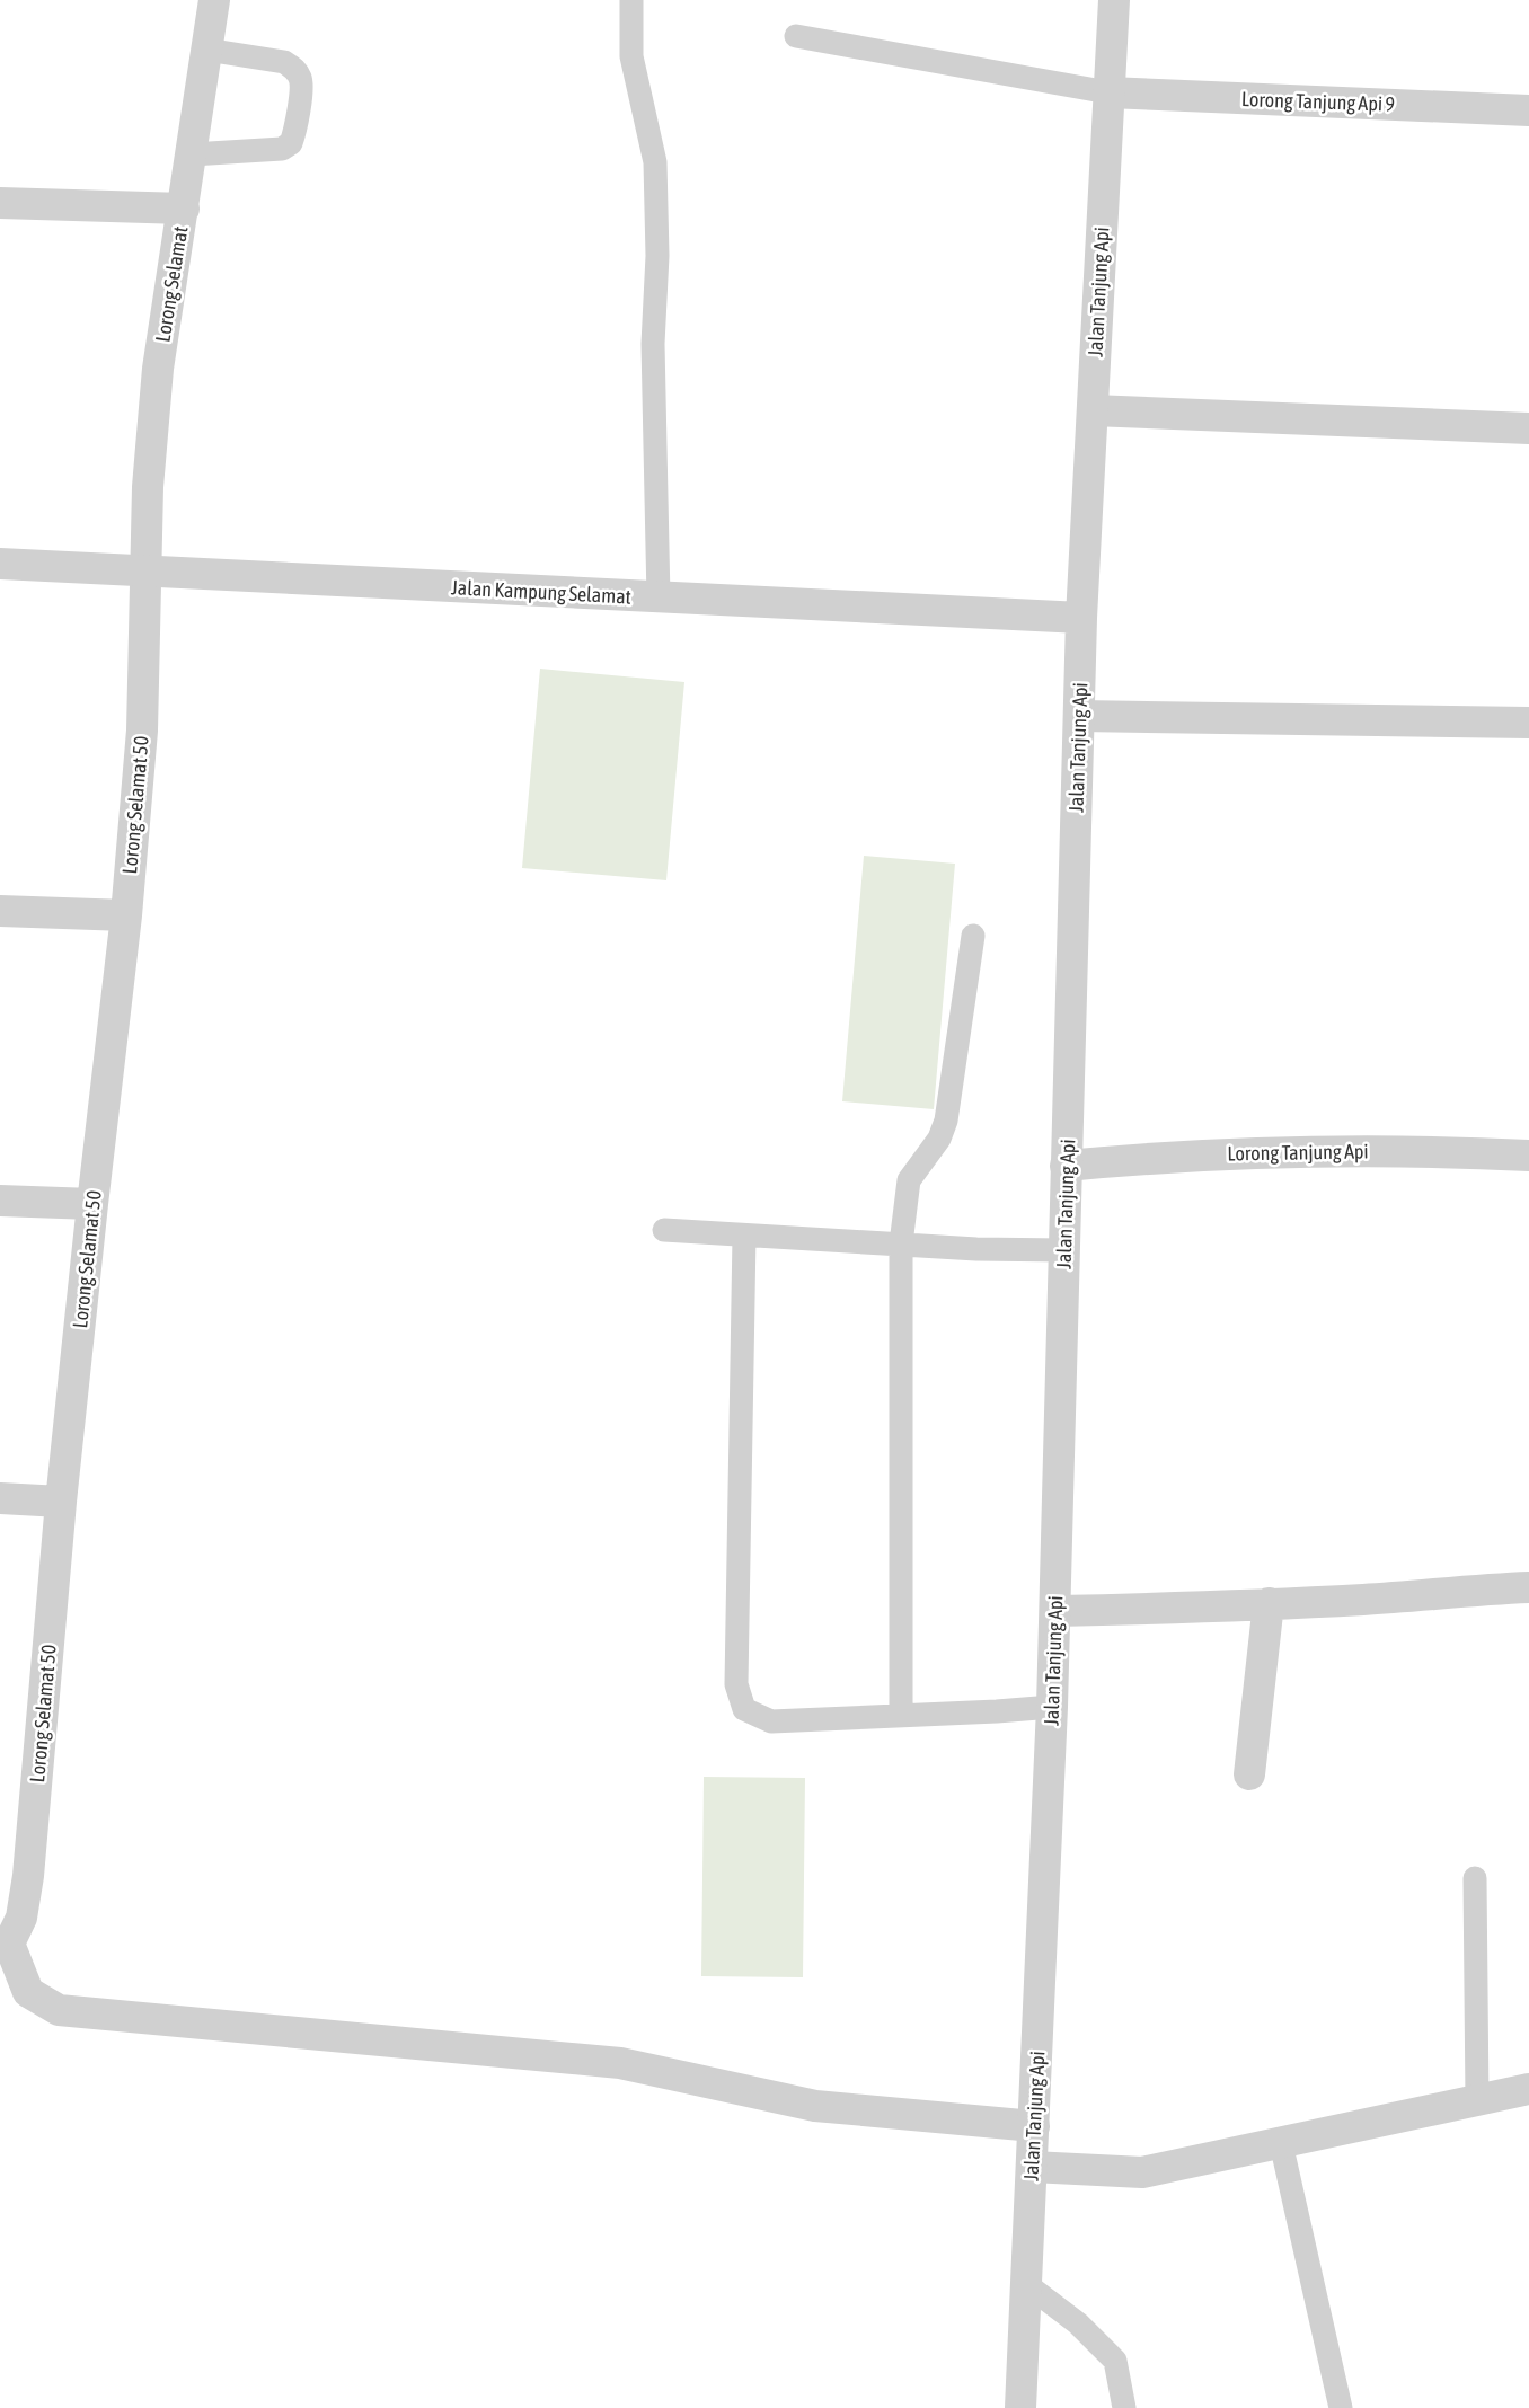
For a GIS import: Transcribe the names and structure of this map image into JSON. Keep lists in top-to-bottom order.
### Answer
{
  "streets": {
    "street": [
      "Lorong Tanjung Api 9",
      "Lorong Selamat",
      "Jalan Tanjung Api",
      "Jalan Kampung Selamat",
      "Lorong Selamat 50",
      "Lorong Tanjung Api"
    ]
  },
  "crossings": [
    ["Lorong Tanjung Api 9", "Jalan Tanjung Api"],
    ["Lorong Selamat", "Jalan Kampung Selamat"],
    ["Lorong Selamat", "Lorong Selamat 50"],
    ["Jalan Tanjung Api", "Jalan Kampung Selamat"],
    ["Jalan Tanjung Api", "Lorong Tanjung Api"],
    ["Jalan Kampung Selamat", "Lorong Selamat 50"]
  ]
}
